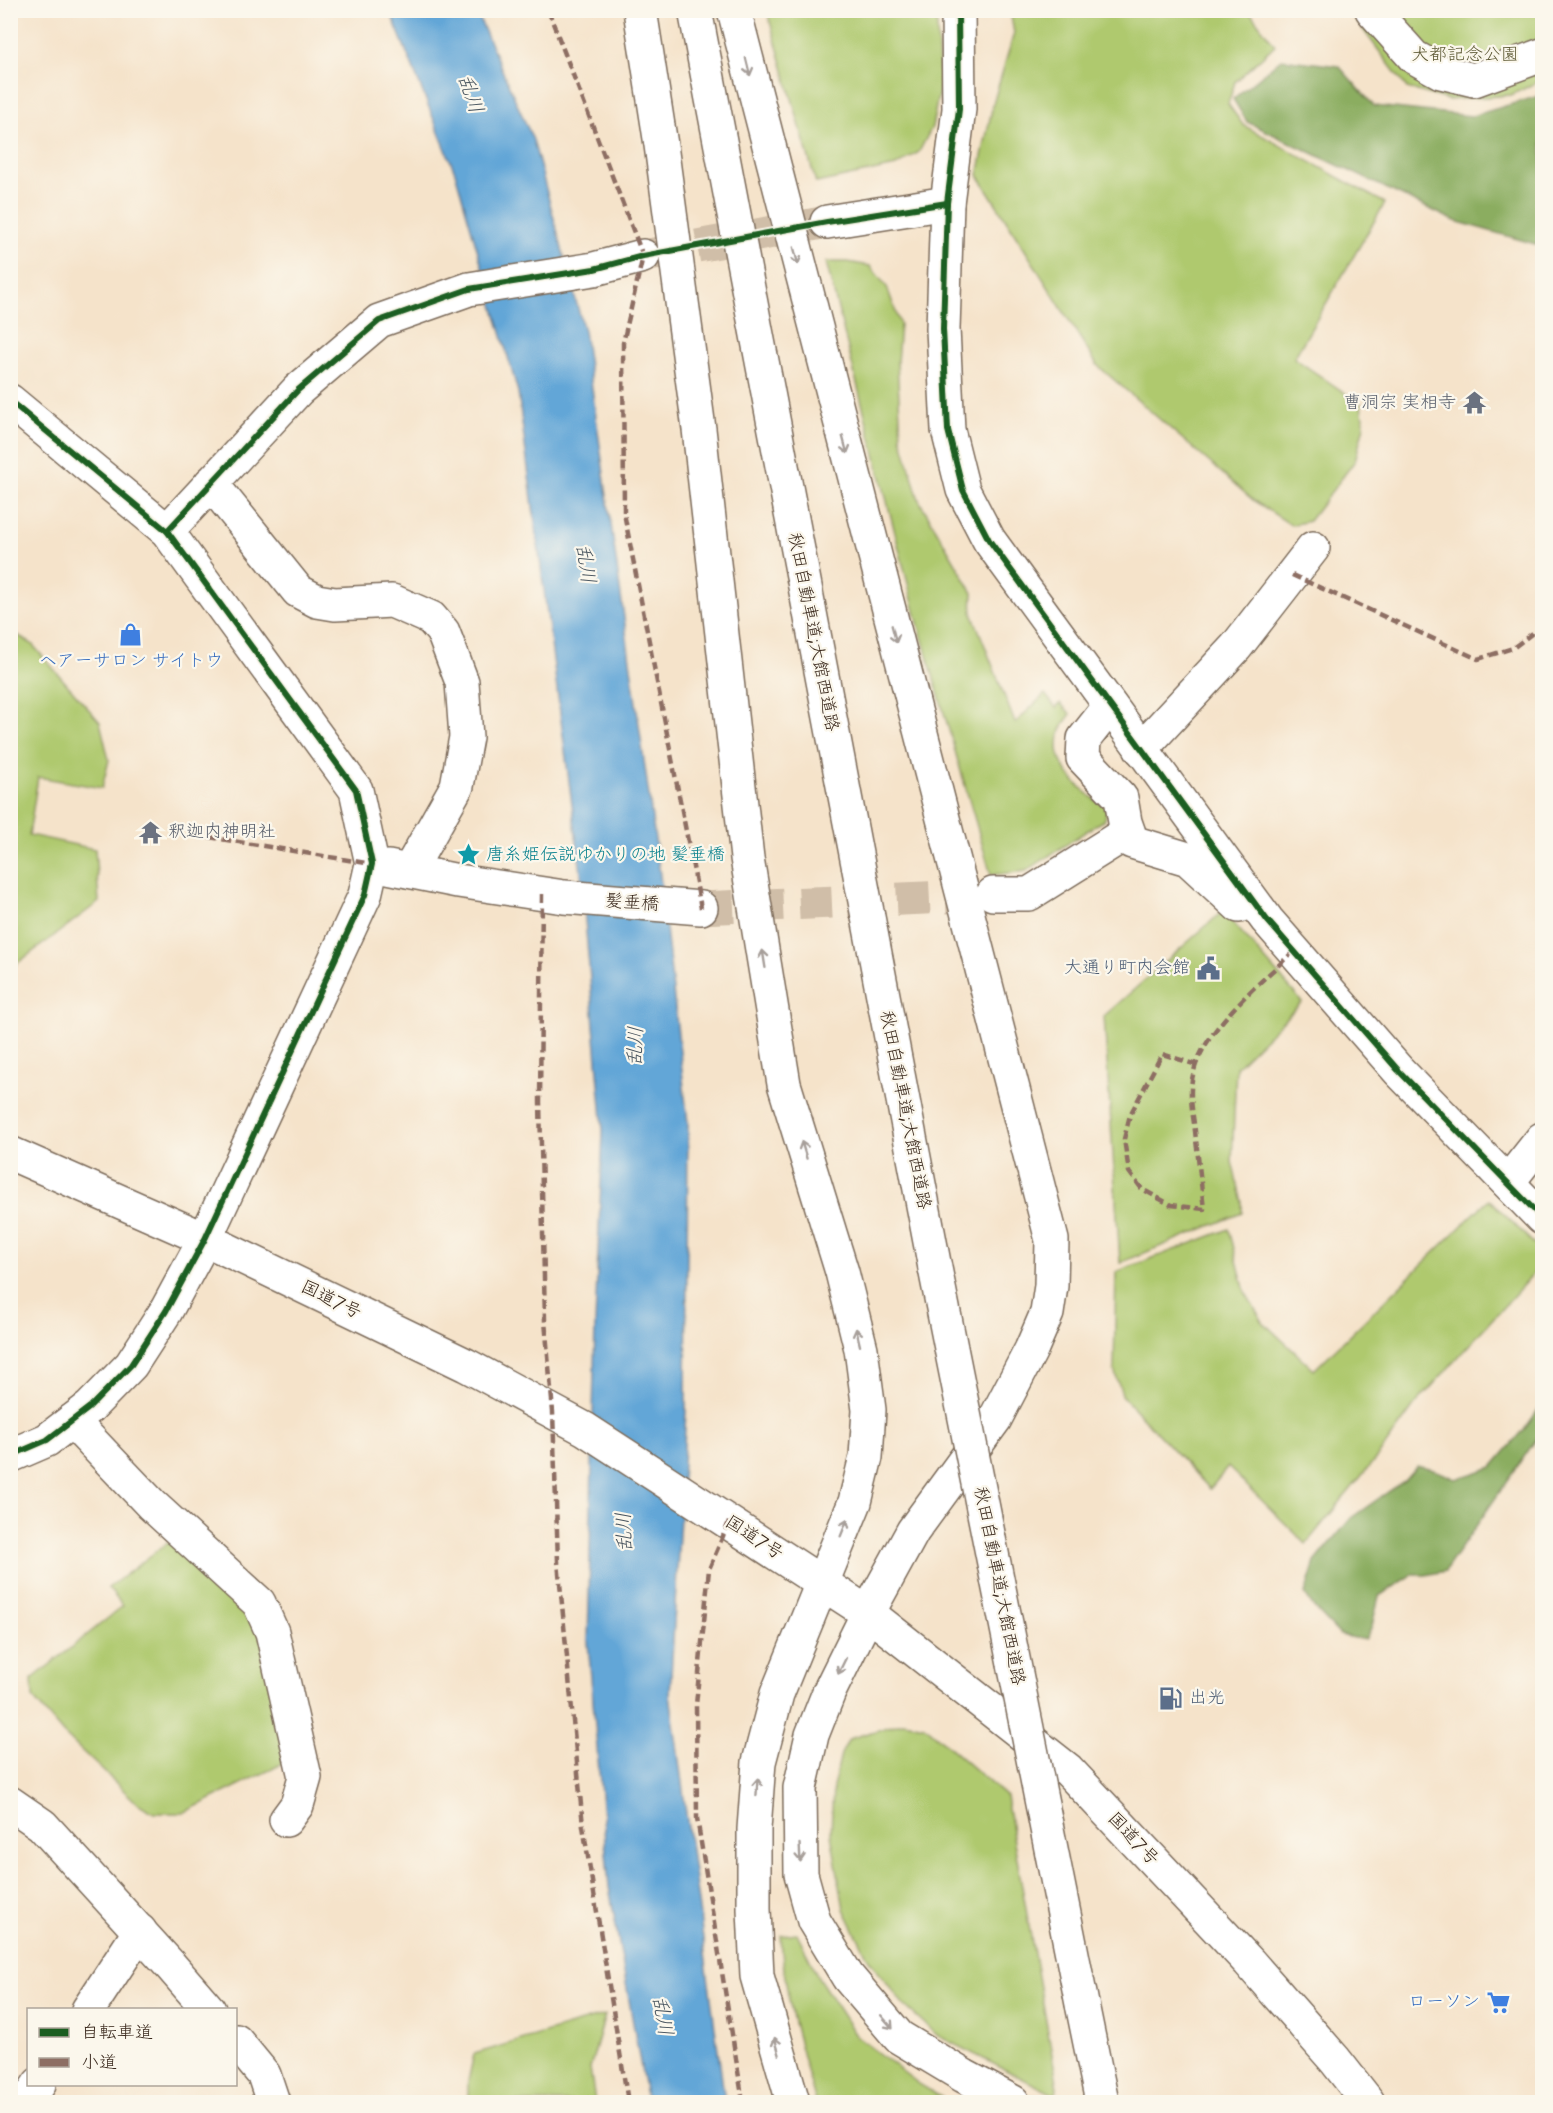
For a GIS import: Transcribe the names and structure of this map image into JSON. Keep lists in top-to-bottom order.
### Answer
{
  "streets": {
    "main road": ["秋田自動車道;大館西道路", "髪垂橋", "国道7号"]
  },
  "water": ["乱川"],
  "parks": ["犬都記念公園"],
  "places": {
    "temple": ["曹洞宗 実相寺", "釈迦内神明社"],
    "shop": ["ヘアーサロン サイトウ"],
    "place": ["唐糸姫伝説ゆかりの地 髪垂橋"],
    "public building": ["大通り町内会館"],
    "fuel station": ["出光"],
    "supermarket": ["ローソン"]
  },
  "legend": ["自転車道", "小道"]
}
